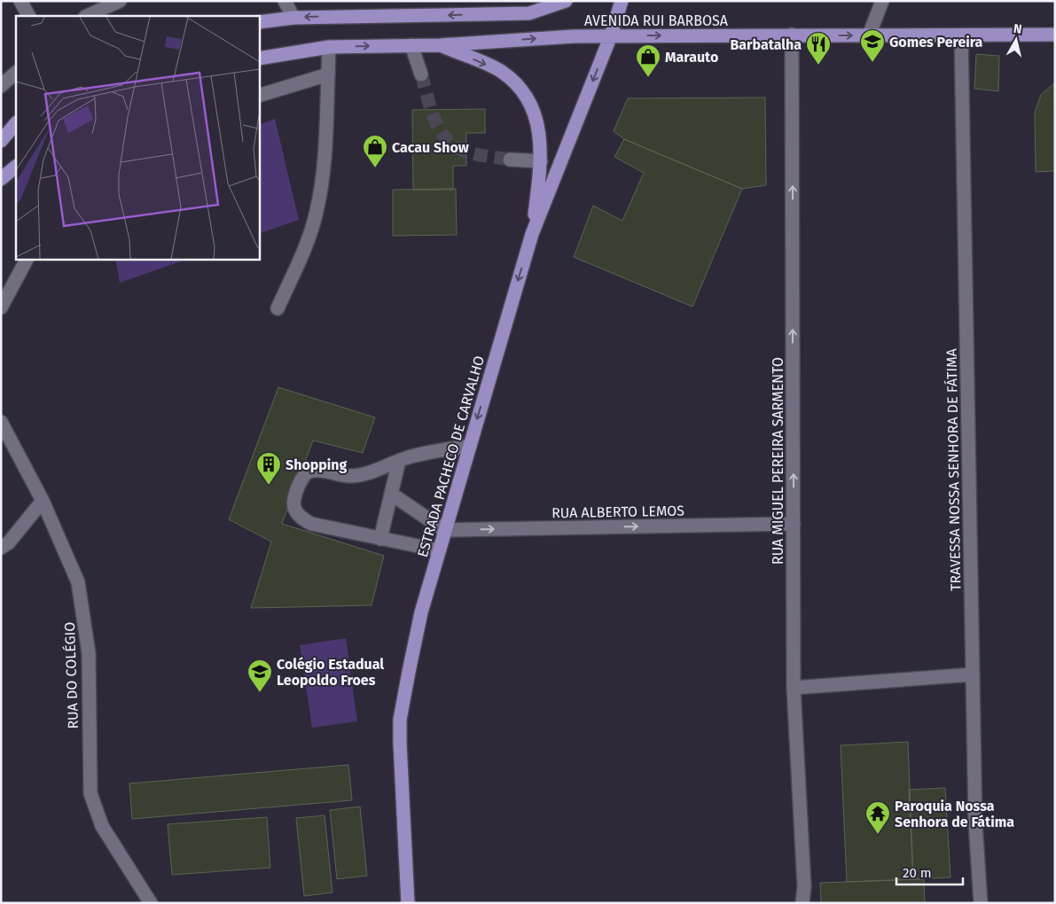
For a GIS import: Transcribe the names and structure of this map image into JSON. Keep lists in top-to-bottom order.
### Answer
{
  "streets": {
    "main road": ["AVENIDA RUI BARBOSA", "ESTRADA PACHECO DE CARVALHO"],
    "street": [
      "RUA MIGUEL PEREIRA SARMENTO",
      "TRAVESSA NOSSA SENHORA DE FÁTIMA",
      "RUA ALBERTO LEMOS",
      "RUA DO COLÉGIO"
    ]
  },
  "crossings": [
    ["AVENIDA RUI BARBOSA", "ESTRADA PACHECO DE CARVALHO"],
    ["AVENIDA RUI BARBOSA", "RUA MIGUEL PEREIRA SARMENTO"],
    ["AVENIDA RUI BARBOSA", "TRAVESSA NOSSA SENHORA DE FÁTIMA"],
    ["ESTRADA PACHECO DE CARVALHO", "RUA ALBERTO LEMOS"],
    ["RUA MIGUEL PEREIRA SARMENTO", "RUA ALBERTO LEMOS"]
  ],
  "one_way": ["ESTRADA PACHECO DE CARVALHO", "RUA MIGUEL PEREIRA SARMENTO", "RUA ALBERTO LEMOS"],
  "places": {
    "school or university": ["Gomes Pereira", "Colégio Estadual Leopoldo Froes"],
    "restaurant": ["Barbatalha"],
    "shop": ["Marauto", "Cacau Show"],
    "building": ["Shopping"],
    "temple": ["Paroquia Nossa Senhora de Fátima"]
  },
  "scale_bar": "20 m",
  "north": "top"
}
